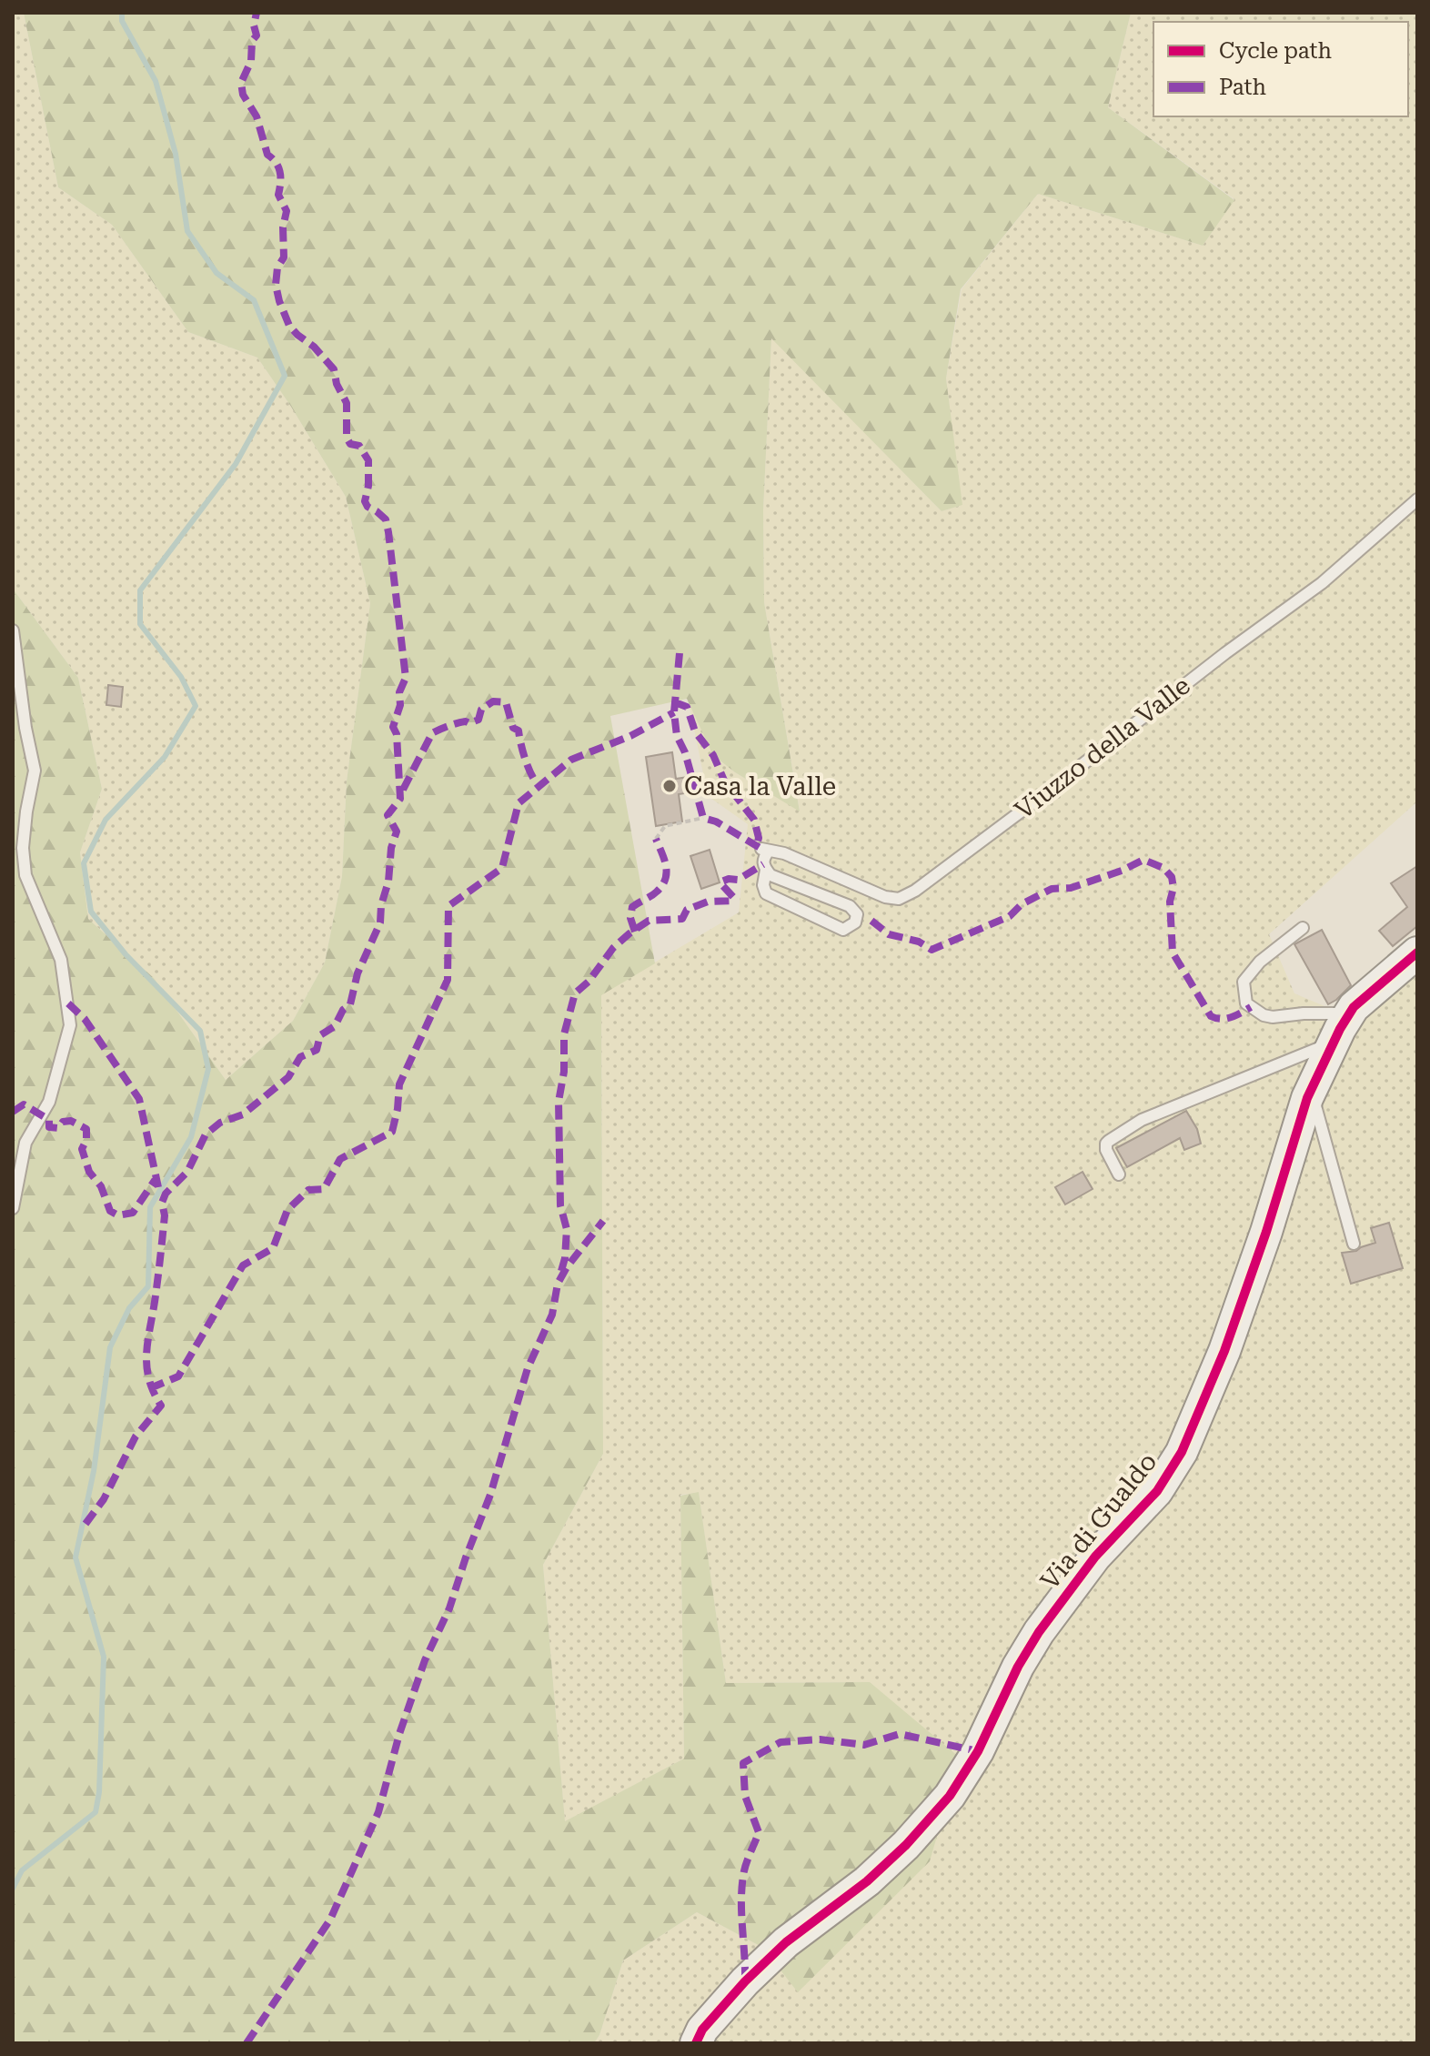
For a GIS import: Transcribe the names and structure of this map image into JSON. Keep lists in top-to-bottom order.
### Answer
{
  "streets": {
    "street": ["Via di Gualdo"],
    "lane": ["Viuzzo della Valle"]
  },
  "places": ["Casa la Valle"],
  "legend": ["Cycle path", "Path"]
}
